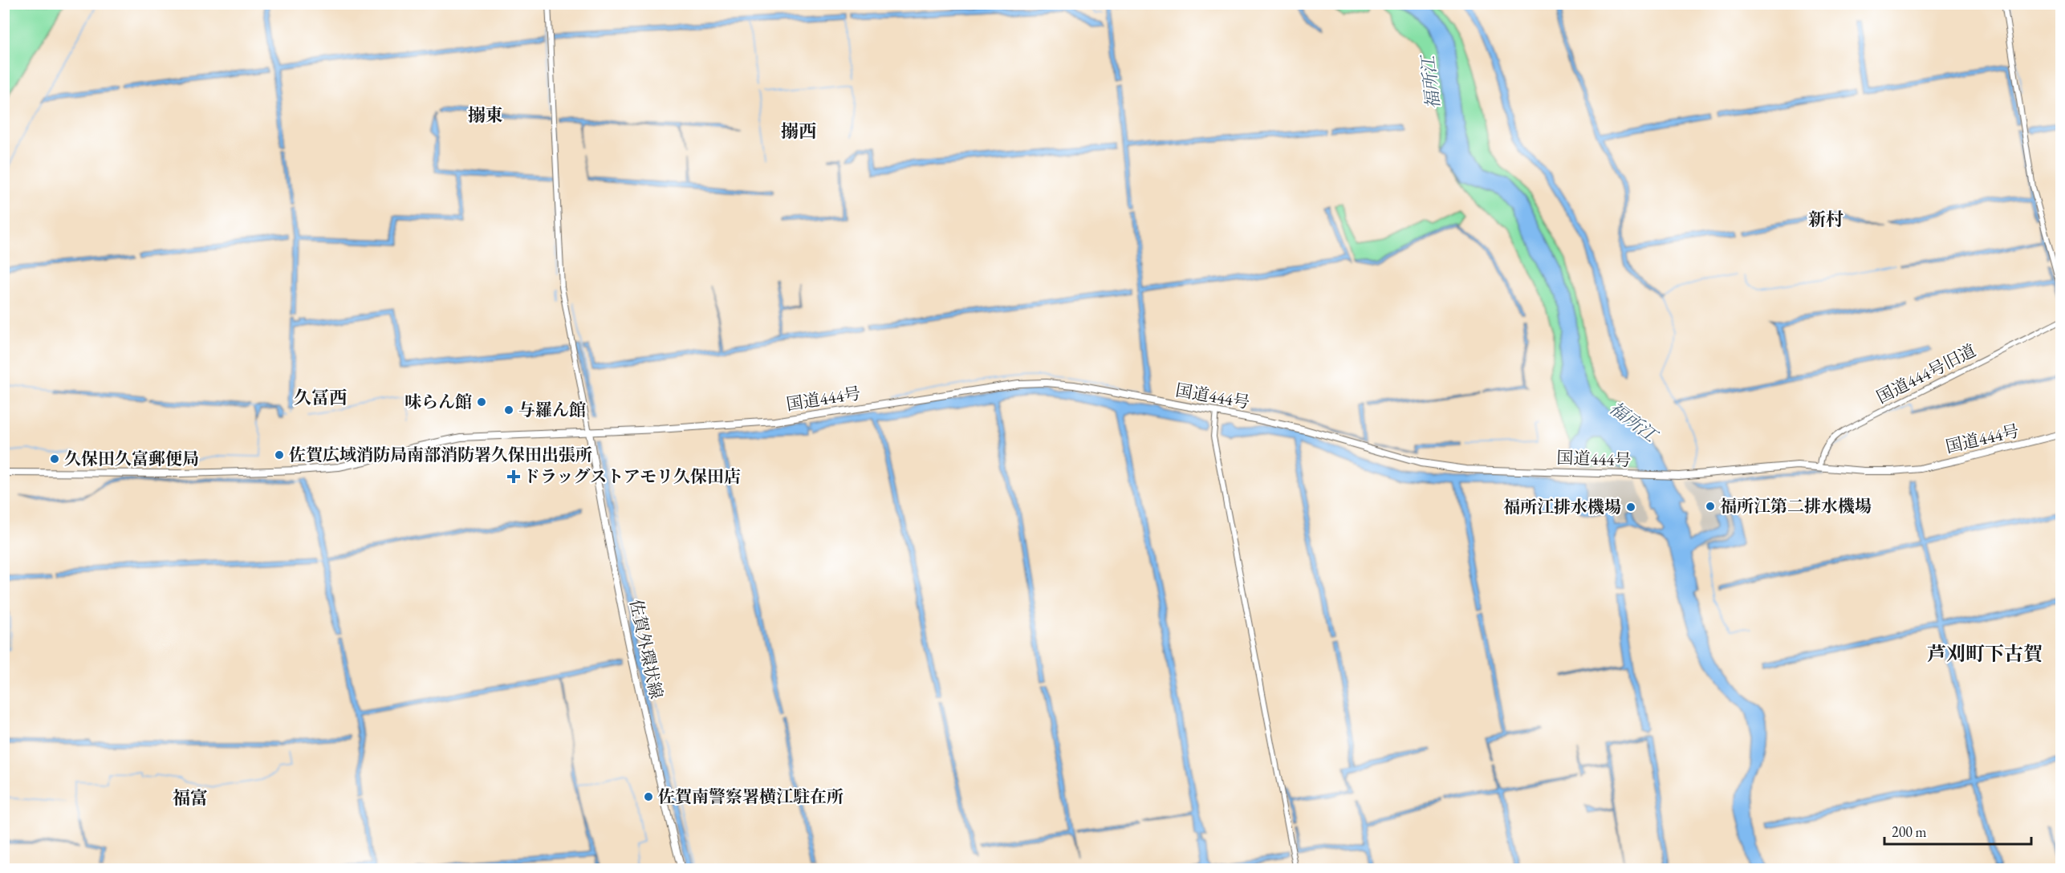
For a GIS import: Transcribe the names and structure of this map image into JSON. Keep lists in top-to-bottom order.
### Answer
{
  "streets": {
    "highway": ["国道444号"],
    "main road": ["佐賀外環状線"],
    "street": ["国道444号旧道"]
  },
  "crossings": [
    ["国道444号旧道", "国道444号"],
    ["国道444号", "佐賀外環状線"]
  ],
  "districts": [
    "搦東",
    "搦西",
    "新村",
    "久冨西",
    "芦刈町下古賀",
    "福富"
  ],
  "water": ["福所江"],
  "places": {
    "other": [
      "味らん館",
      "与羅ん館",
      "佐賀広域消防局南部消防署久保田出張所",
      "久保田久富郵便局",
      "福所江第二排水機場",
      "福所江排水機場",
      "佐賀南警察署横江駐在所"
    ],
    "health": ["ドラッグストアモリ久保田店"]
  },
  "scale_bar": "200 m"
}
